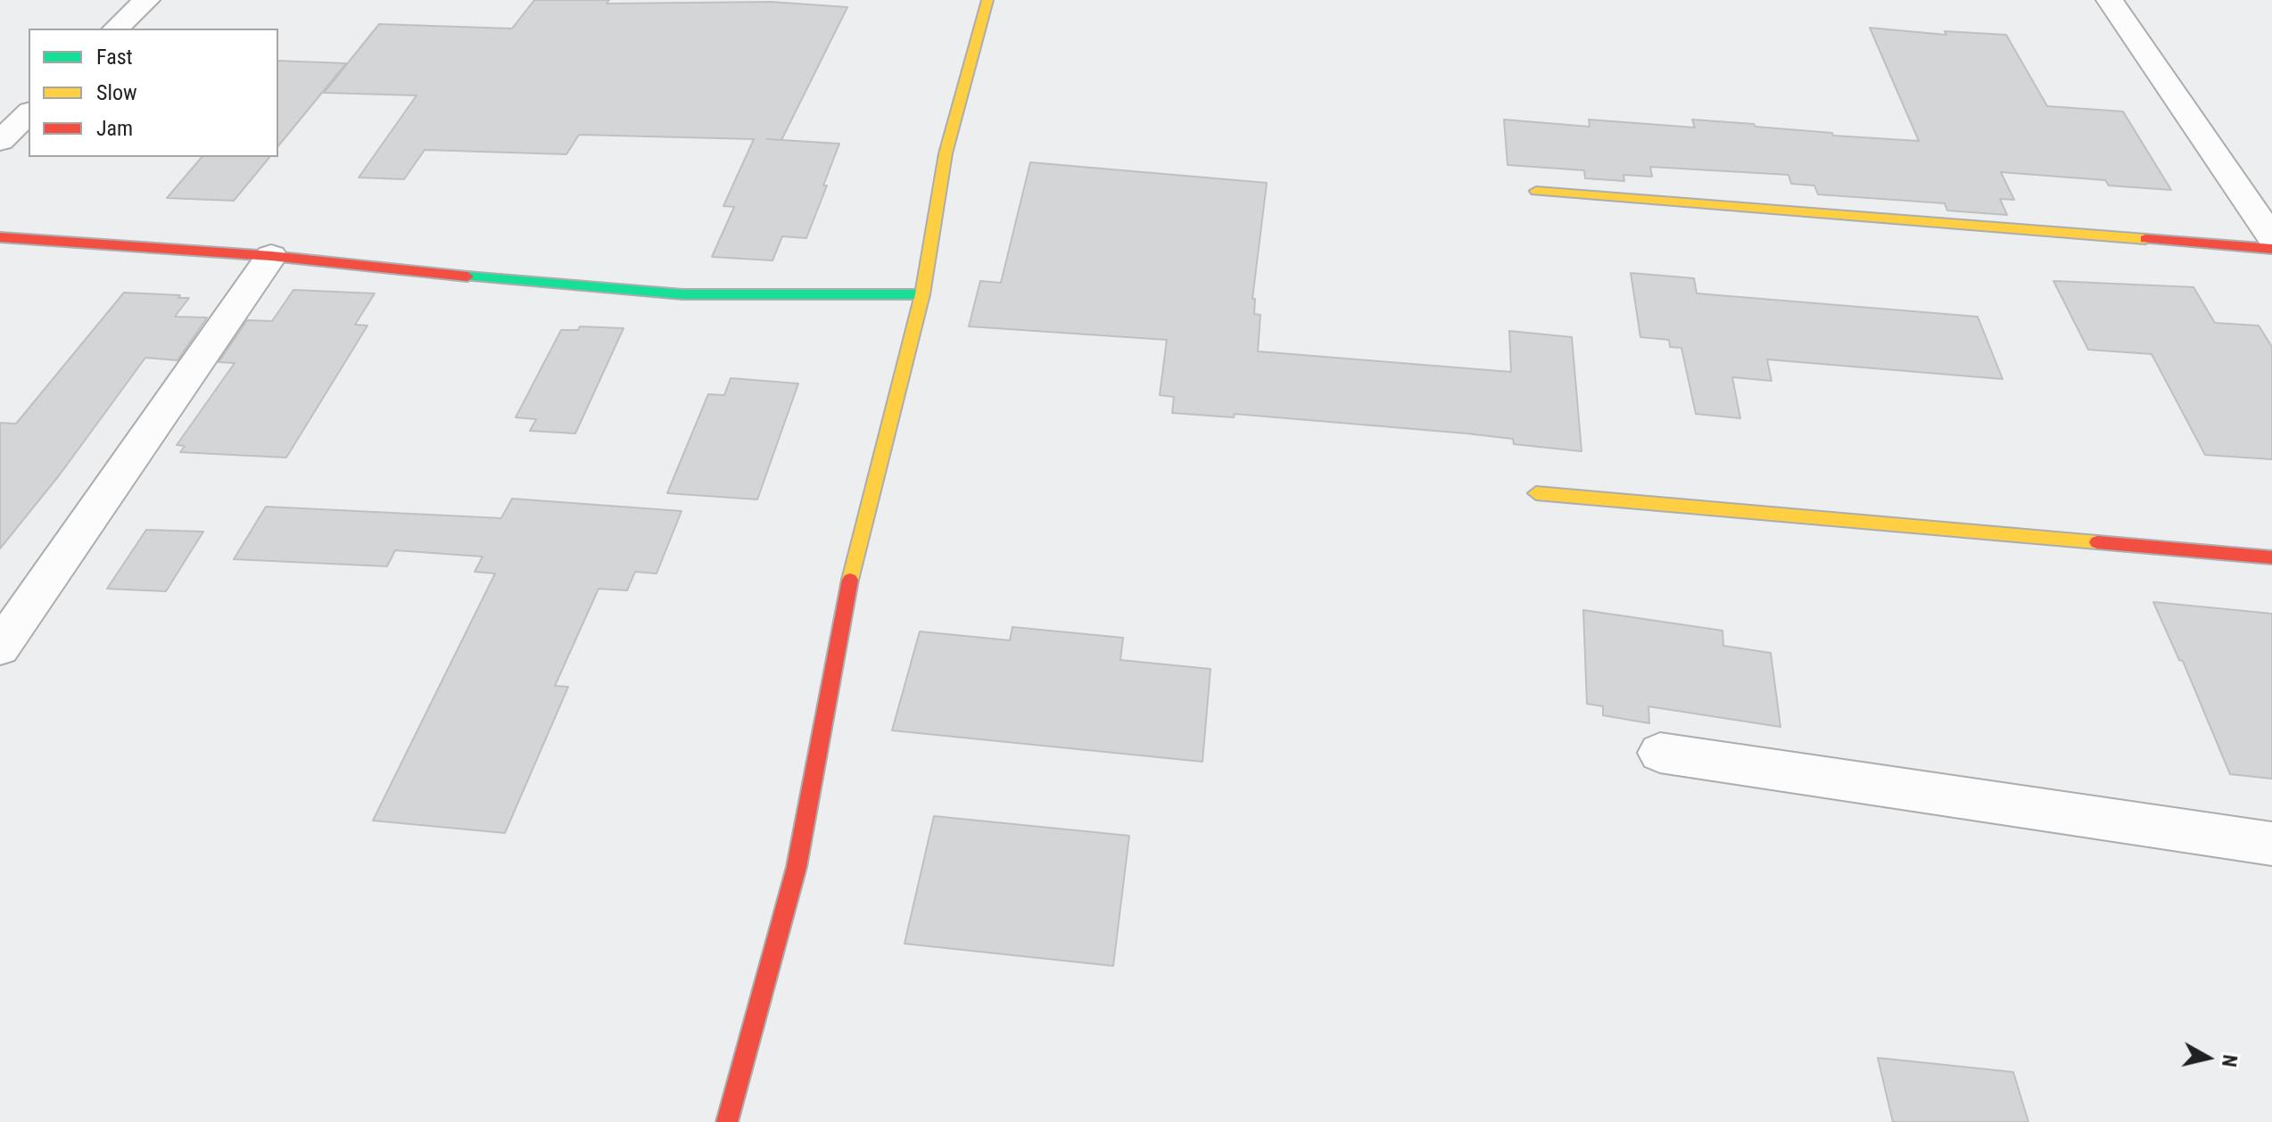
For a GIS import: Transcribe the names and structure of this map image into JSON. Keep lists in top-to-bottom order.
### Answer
{
  "legend": ["Fast", "Slow", "Jam"],
  "north": "right"
}
